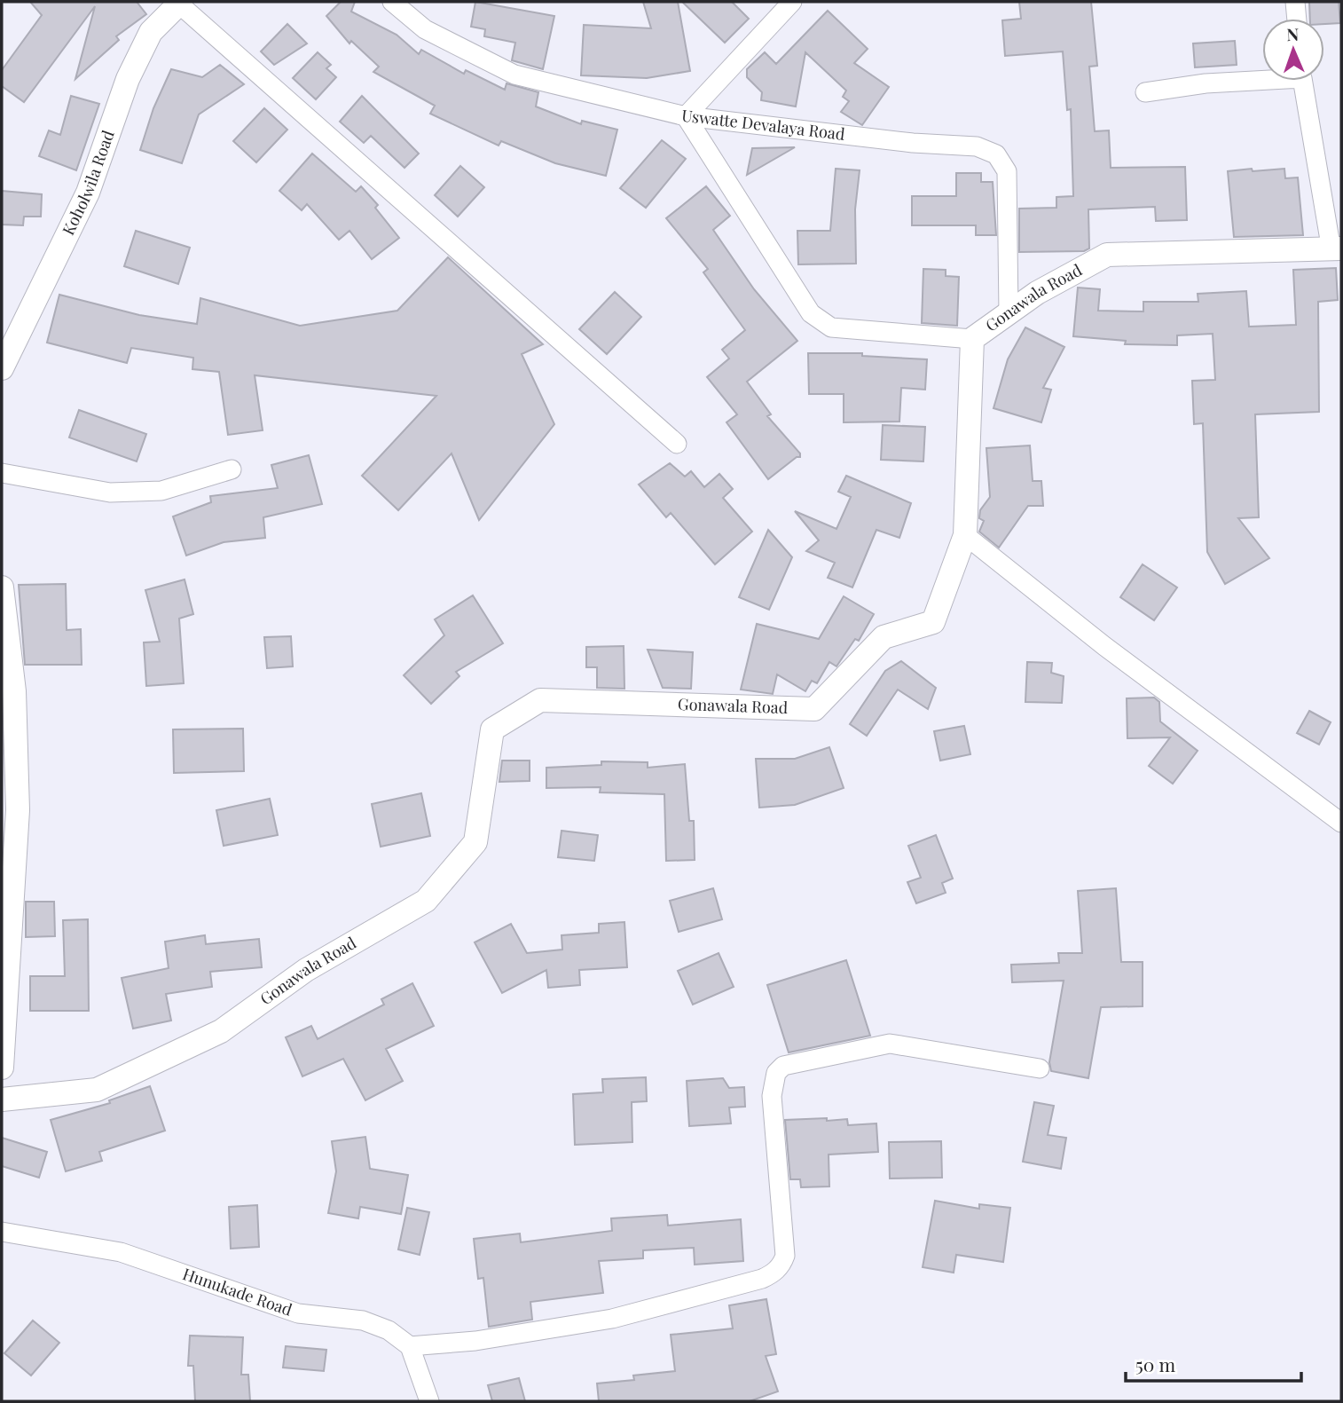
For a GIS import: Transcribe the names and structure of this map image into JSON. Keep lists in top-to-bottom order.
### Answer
{
  "streets": {
    "street": [
      "Uswatte Devalaya Road",
      "Koholwila Road",
      "Gonawala Road",
      "Hunukade Road"
    ]
  },
  "crossings": [
    ["Uswatte Devalaya Road", "Gonawala Road"]
  ],
  "scale_bar": "50 m",
  "north": "top"
}
